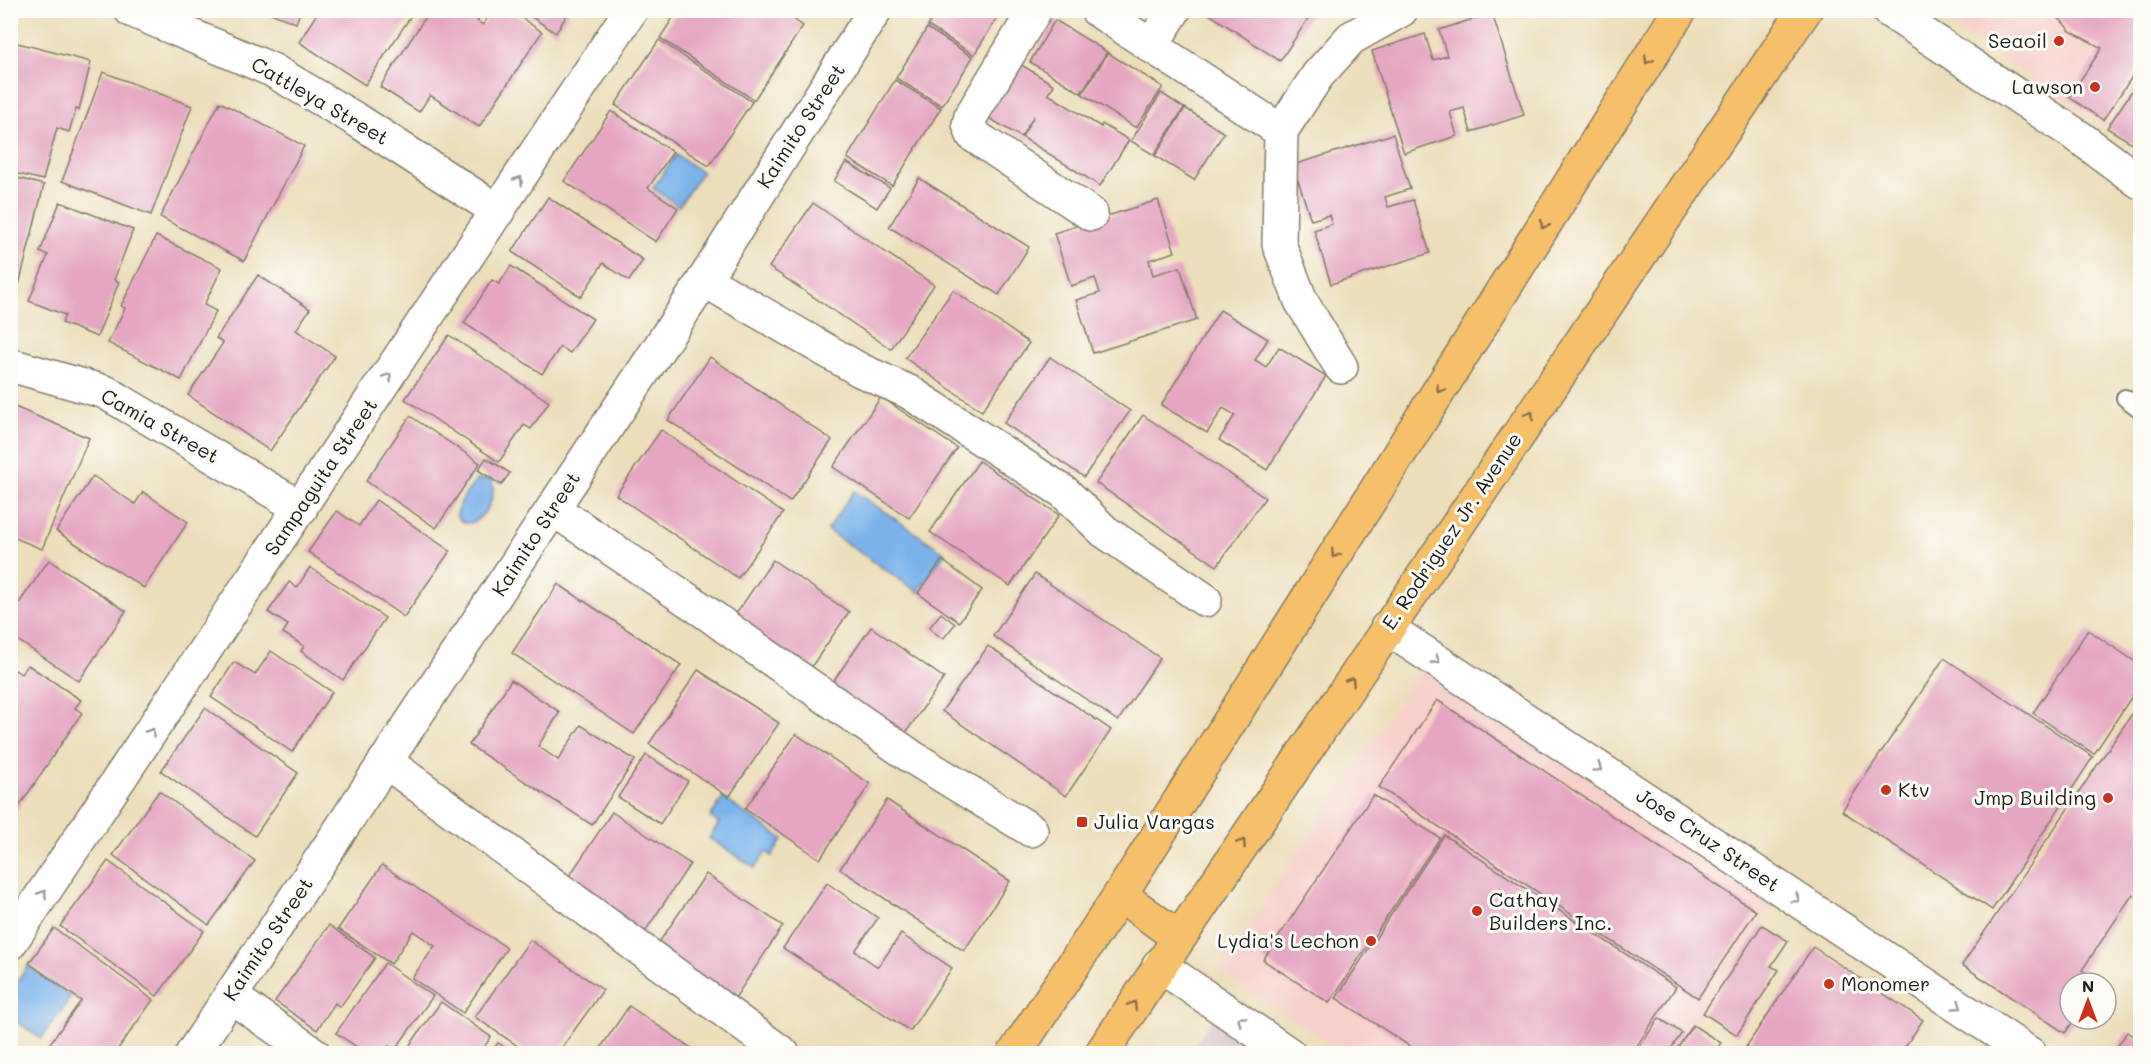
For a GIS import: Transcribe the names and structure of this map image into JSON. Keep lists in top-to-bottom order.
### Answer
{
  "streets": {
    "main road": ["E. Rodriguez Jr. Avenue"],
    "street": [
      "Cattleya Street",
      "Kaimito Street",
      "Camia Street",
      "Sampaguita Street",
      "Jose Cruz Street"
    ]
  },
  "crossings": [
    ["Cattleya Street", "Sampaguita Street"],
    ["Camia Street", "Sampaguita Street"],
    ["E. Rodriguez Jr. Avenue", "Jose Cruz Street"]
  ],
  "one_way": ["Sampaguita Street", "Jose Cruz Street"],
  "places": {
    "other": [
      "Seaoil",
      "Lawson",
      "Ktv",
      "Jmp Building",
      "Cathay Builders Inc.",
      "Lydia's Lechon",
      "Monomer"
    ],
    "transit": ["Julia Vargas"]
  },
  "north": "top"
}
